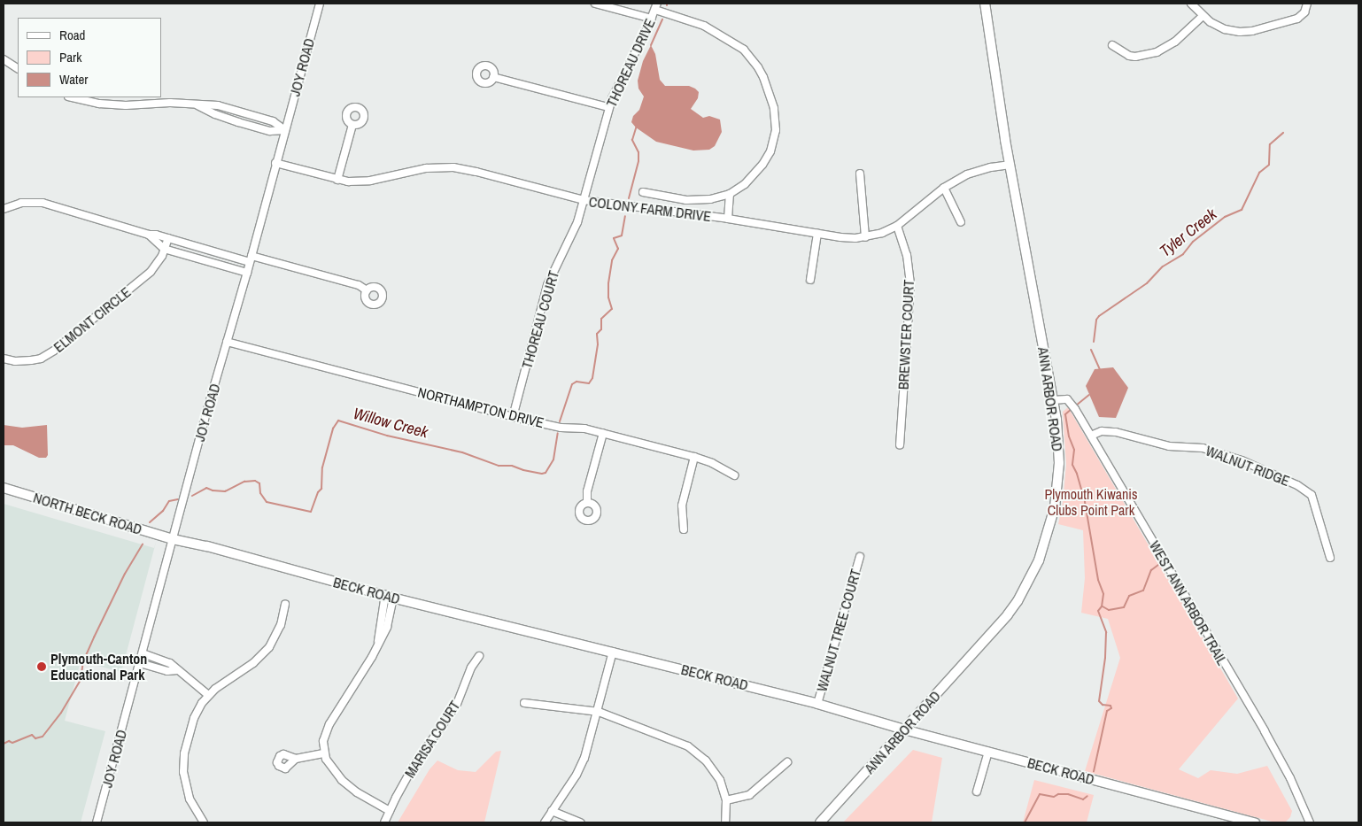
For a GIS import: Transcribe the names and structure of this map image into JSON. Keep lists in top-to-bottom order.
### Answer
{
  "streets": {
    "main road": ["ANN ARBOR ROAD", "NORTH BECK ROAD", "BECK ROAD"],
    "street": [
      "THOREAU DRIVE",
      "JOY ROAD",
      "COLONY FARM DRIVE",
      "ELMONT CIRCLE",
      "THOREAU COURT",
      "BREWSTER COURT",
      "NORTHAMPTON DRIVE",
      "WALNUT RIDGE",
      "WEST ANN ARBOR TRAIL",
      "WALNUT TREE COURT",
      "MARISA COURT"
    ]
  },
  "crossings": [
    ["THOREAU DRIVE", "COLONY FARM DRIVE"],
    ["THOREAU DRIVE", "THOREAU COURT"],
    ["JOY ROAD", "COLONY FARM DRIVE"],
    ["JOY ROAD", "NORTHAMPTON DRIVE"],
    ["JOY ROAD", "NORTH BECK ROAD"],
    ["JOY ROAD", "BECK ROAD"],
    ["COLONY FARM DRIVE", "THOREAU COURT"],
    ["COLONY FARM DRIVE", "BREWSTER COURT"],
    ["COLONY FARM DRIVE", "ANN ARBOR ROAD"],
    ["THOREAU COURT", "NORTHAMPTON DRIVE"],
    ["ANN ARBOR ROAD", "BECK ROAD"],
    ["ANN ARBOR ROAD", "WEST ANN ARBOR TRAIL"],
    ["WALNUT RIDGE", "WEST ANN ARBOR TRAIL"],
    ["NORTH BECK ROAD", "BECK ROAD"],
    ["BECK ROAD", "WALNUT TREE COURT"]
  ],
  "water": ["Tyler Creek", "Willow Creek"],
  "parks": ["Plymouth Kiwanis Clubs Point Park"],
  "places": ["Plymouth-Canton Educational Park"],
  "legend": ["Road", "Park", "Water"]
}
